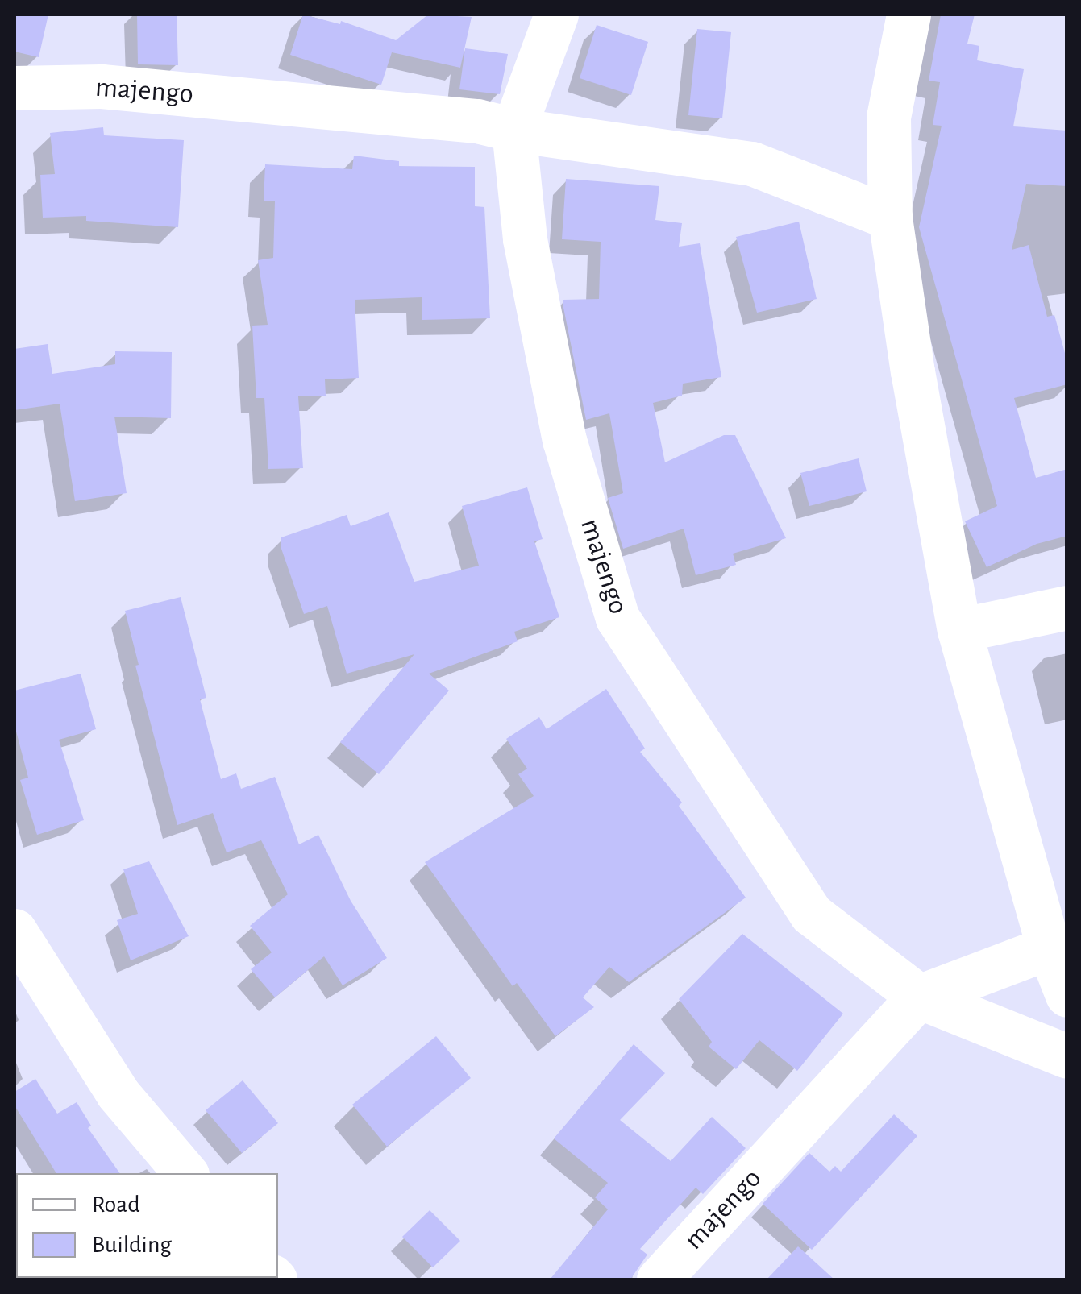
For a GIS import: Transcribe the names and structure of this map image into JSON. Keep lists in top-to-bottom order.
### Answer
{
  "streets": {
    "street": ["majengo"]
  },
  "legend": ["Road", "Building"]
}
